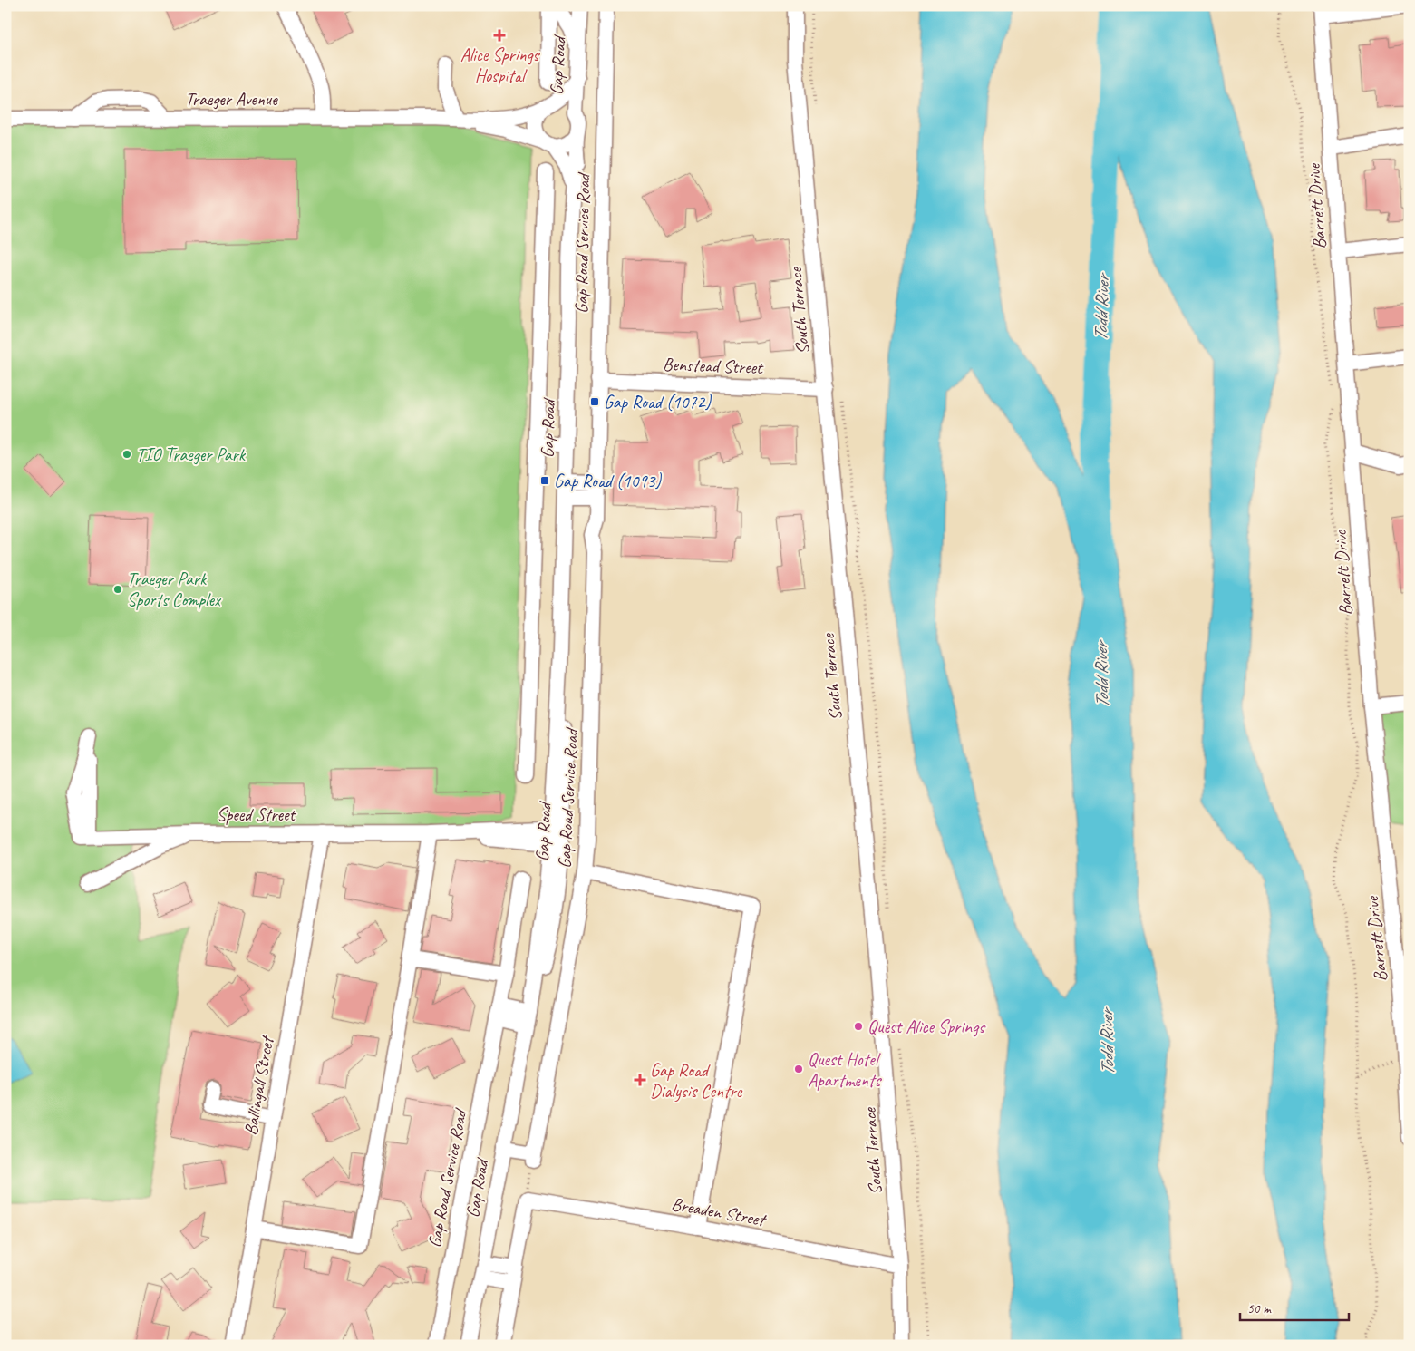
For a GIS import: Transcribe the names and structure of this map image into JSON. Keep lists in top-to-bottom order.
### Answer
{
  "streets": {
    "street": [
      "Gap Road",
      "Traeger Avenue",
      "Barrett Drive",
      "Gap Road Service Road",
      "South Terrace",
      "Benstead Street",
      "Speed Street",
      "Ballingall Street",
      "Breaden Street"
    ]
  },
  "crossings": [
    ["Gap Road", "Traeger Avenue"],
    ["Gap Road", "Speed Street"],
    ["Gap Road Service Road", "Benstead Street"],
    ["South Terrace", "Benstead Street"],
    ["South Terrace", "Breaden Street"],
    ["Speed Street", "Ballingall Street"]
  ],
  "water": ["Todd River"],
  "places": {
    "health": ["Alice Springs Hospital", "Gap Road Dialysis Centre"],
    "transit": ["Gap Road (1072)", "Gap Road (1093)"],
    "other": [
      "TIO Traeger Park",
      "Traeger Park Sports Complex",
      "Quest Alice Springs",
      "Quest Hotel Apartments"
    ]
  },
  "scale_bar": "50 m"
}
